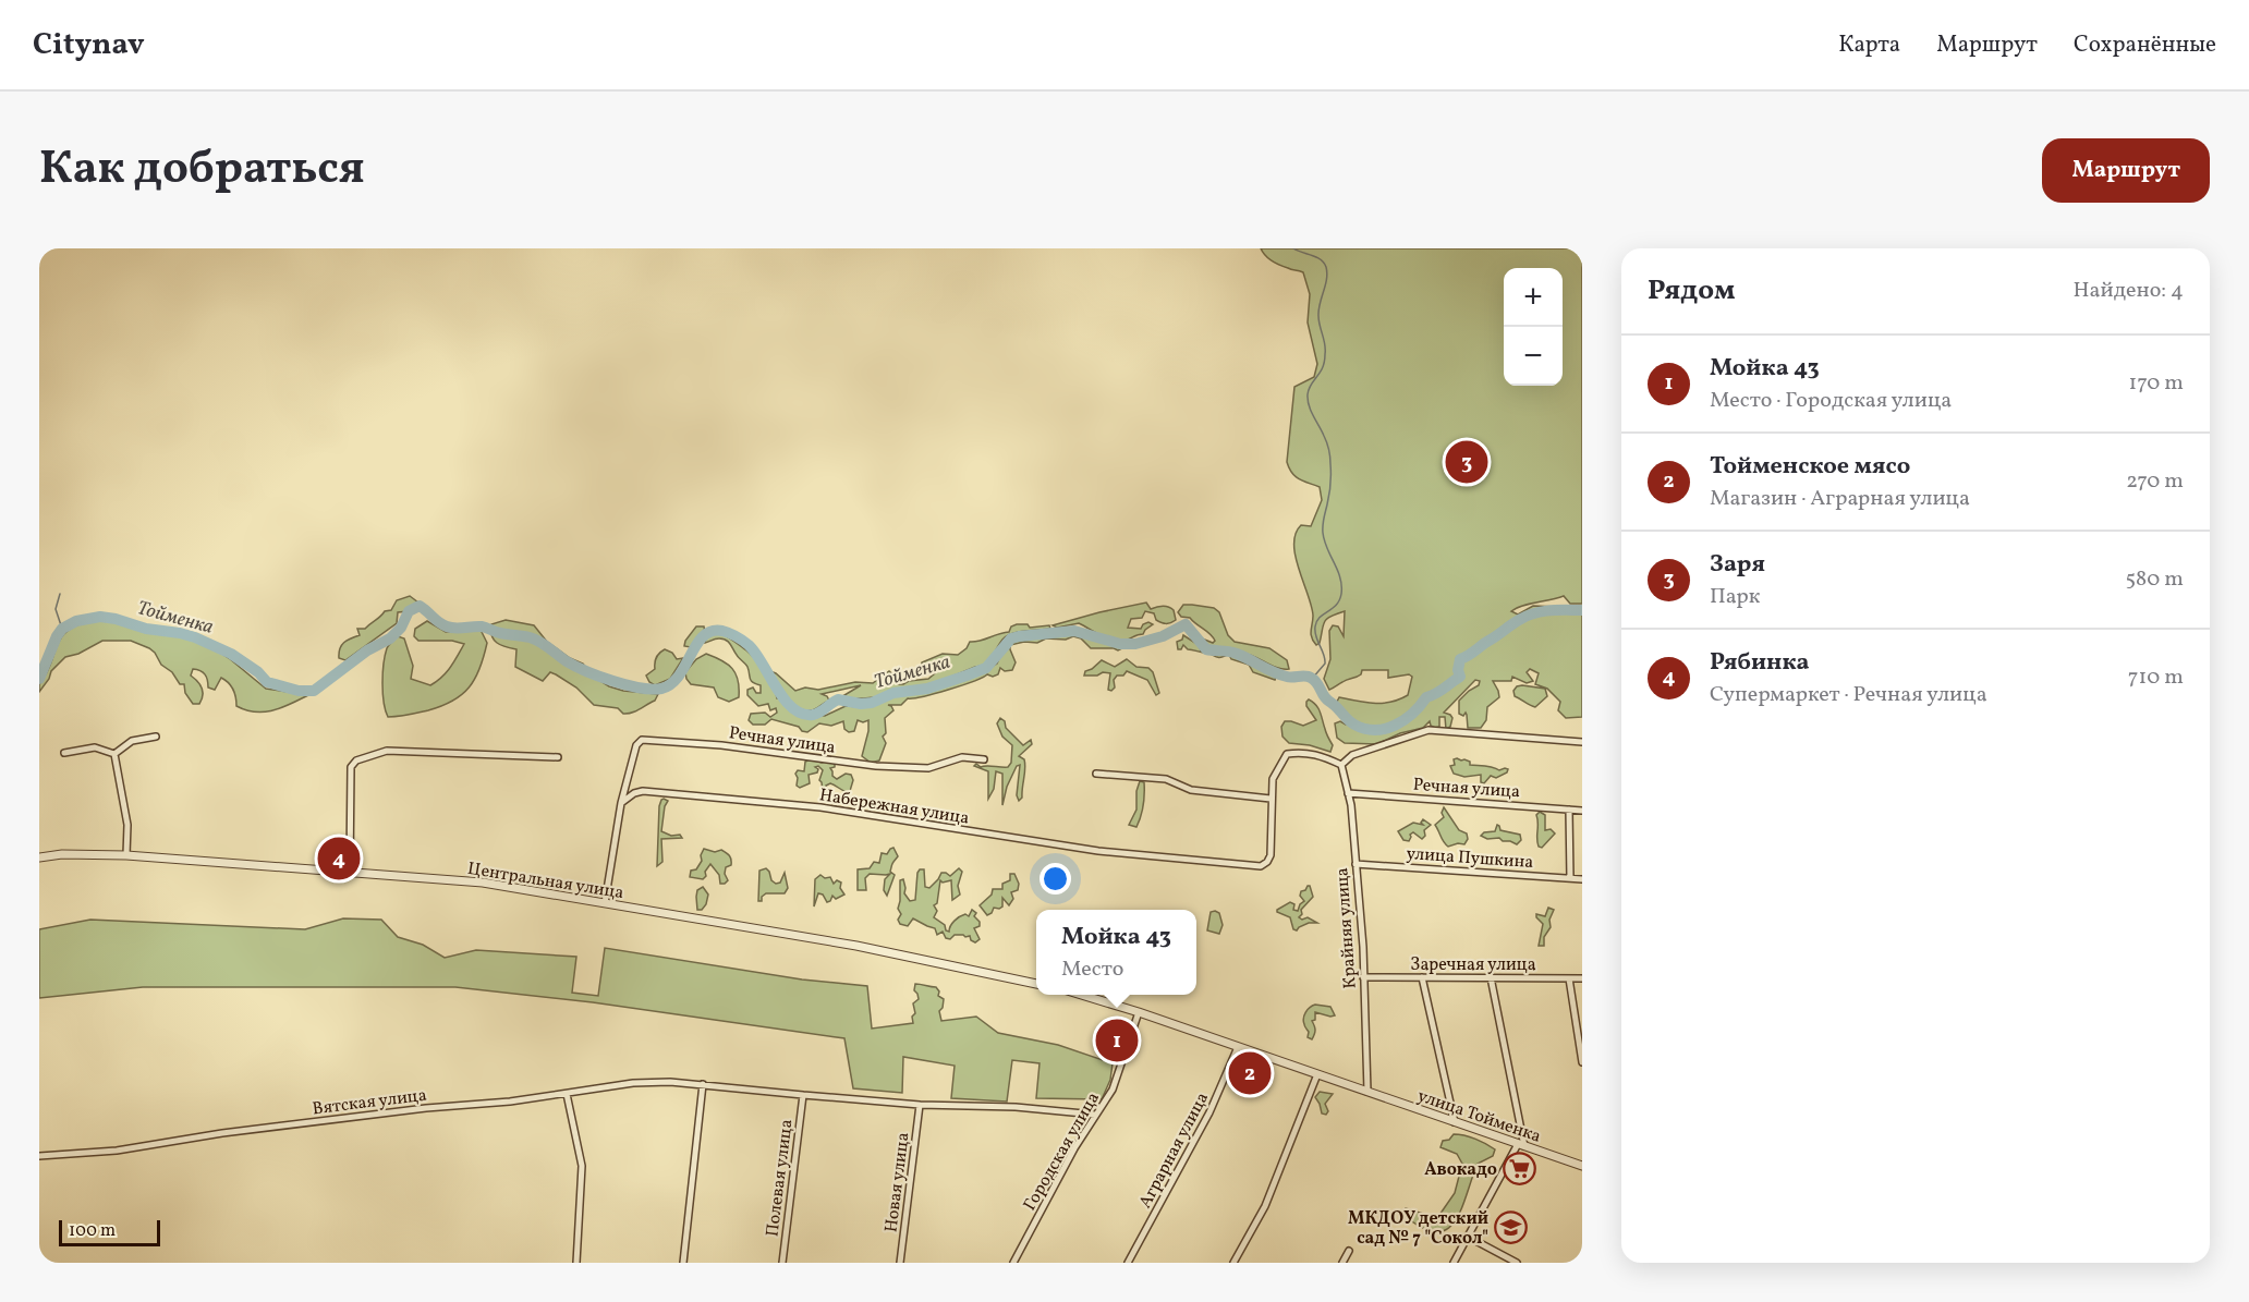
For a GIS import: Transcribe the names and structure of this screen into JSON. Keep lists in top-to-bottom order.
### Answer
{
  "streets": {
    "street": [
      "Речная улица",
      "Набережная улица",
      "улица Пушкина",
      "Центральная улица",
      "Крайняя улица",
      "Заречная улица",
      "Вятская улица",
      "улица Тойменка",
      "Аграрная улица",
      "Городская улица",
      "Полевая улица",
      "Новая улица"
    ]
  },
  "crossings": [
    ["Речная улица", "Набережная улица"],
    ["Речная улица", "Крайняя улица"],
    ["улица Пушкина", "Крайняя улица"],
    ["Крайняя улица", "Заречная улица"],
    ["Крайняя улица", "улица Тойменка"],
    ["Вятская улица", "Городская улица"],
    ["Вятская улица", "Полевая улица"],
    ["Вятская улица", "Новая улица"]
  ],
  "water": ["Тойменка"],
  "places": {
    "supermarket": ["Авокадо"],
    "school or university": ["МКДОУ детский сад № 7 \"Сокол\""]
  },
  "scale_bar": "100 m",
  "page": {
    "header": "Citynav",
    "nav": ["Карта", "Маршрут", "Сохранённые"],
    "title": "Как добраться",
    "buttons": "Маршрут",
    "heading": ["Рядом", "Найдено: 4"],
    "map_buttons": ["+", "−"],
    "list": [
      {
        "mark": "1",
        "name": "Мойка 43",
        "note": "Место · Городская улица",
        "value": "170 m"
      },
      {
        "mark": "2",
        "name": "Тойменское мясо",
        "note": "Магазин · Аграрная улица",
        "value": "270 m"
      },
      {
        "mark": "3",
        "name": "Заря",
        "note": "Парк",
        "value": "580 m"
      },
      {
        "mark": "4",
        "name": "Рябинка",
        "note": "Супермаркет · Речная улица",
        "value": "710 m"
      }
    ],
    "pins": [
      "3",
      "4",
      "1",
      "2"
    ],
    "popup": ["Мойка 43", "Место"],
    "scale": "100 m"
  }
}
